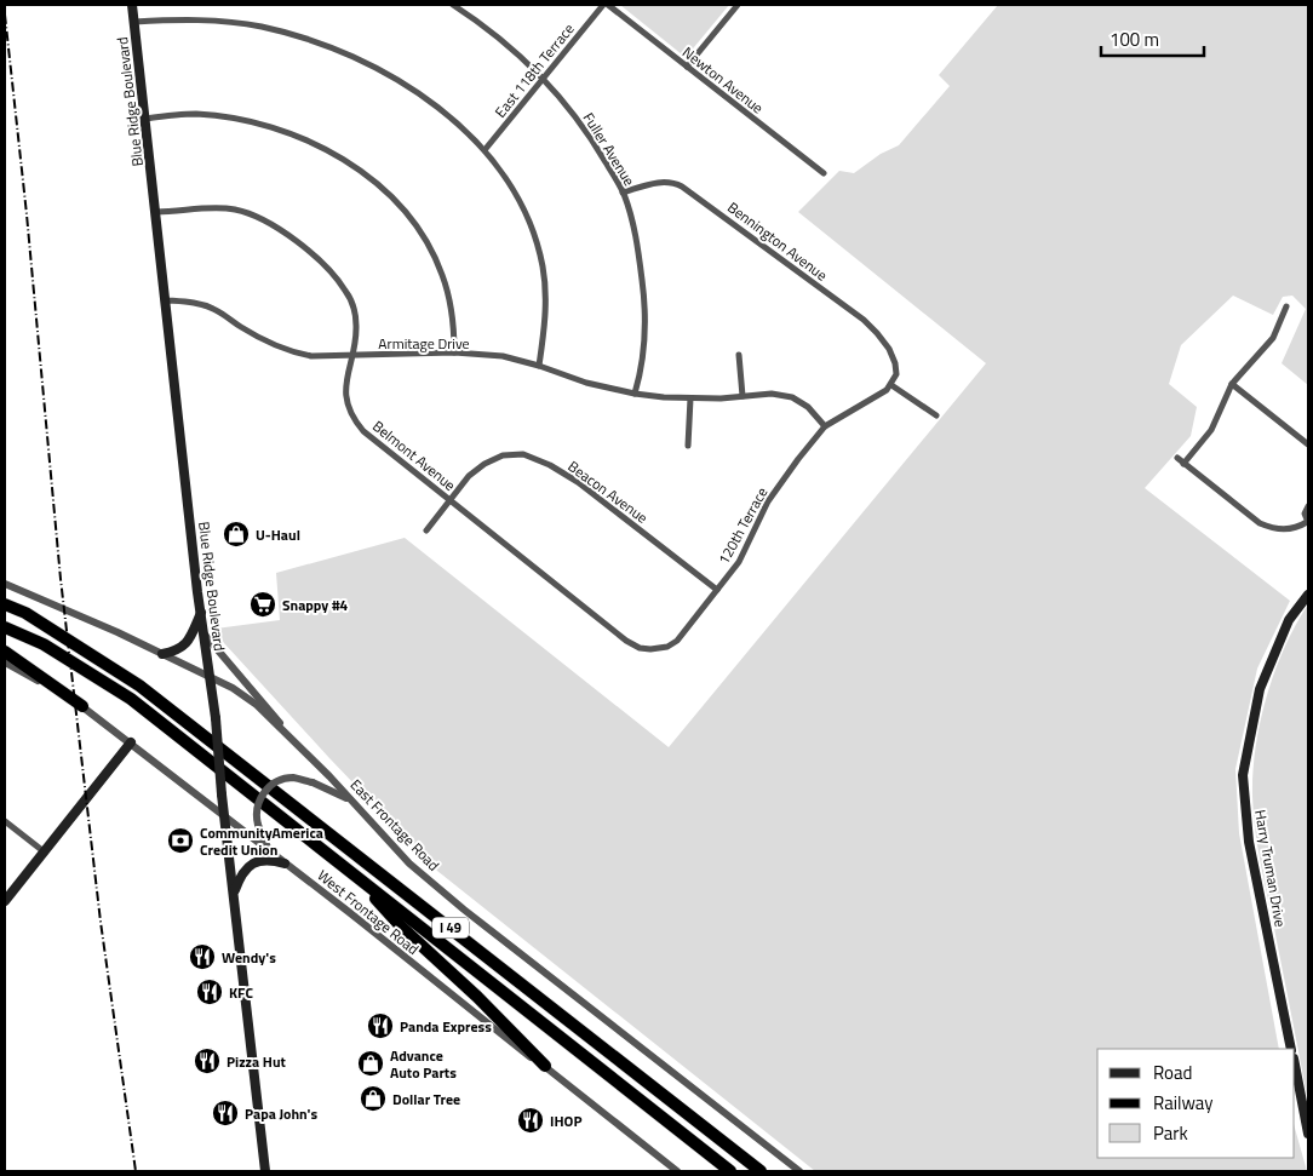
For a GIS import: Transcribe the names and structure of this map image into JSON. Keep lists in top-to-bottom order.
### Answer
{
  "streets": {
    "highway": ["I 49"],
    "main road": ["Blue Ridge Boulevard", "Harry Truman Drive"],
    "street": [
      "East 118th Terrace",
      "Newton Avenue",
      "Fuller Avenue",
      "Bennington Avenue",
      "Armitage Drive",
      "Belmont Avenue",
      "Beacon Avenue",
      "120th Terrace",
      "East Frontage Road",
      "West Frontage Road"
    ]
  },
  "crossings": [
    ["East 118th Terrace", "Fuller Avenue"],
    ["Blue Ridge Boulevard", "Armitage Drive"],
    ["Blue Ridge Boulevard", "Belmont Avenue"],
    ["Blue Ridge Boulevard", "East Frontage Road"],
    ["Blue Ridge Boulevard", "West Frontage Road"],
    ["Fuller Avenue", "Bennington Avenue"],
    ["Fuller Avenue", "Armitage Drive"],
    ["Bennington Avenue", "120th Terrace"],
    ["Armitage Drive", "Belmont Avenue"],
    ["Armitage Drive", "120th Terrace"],
    ["Belmont Avenue", "Beacon Avenue"],
    ["Belmont Avenue", "120th Terrace"],
    ["Beacon Avenue", "120th Terrace"]
  ],
  "places": {
    "shop": ["U-Haul", "Advance Auto Parts", "Dollar Tree"],
    "supermarket": ["Snappy #4"],
    "bank": ["CommunityAmerica Credit Union"],
    "restaurant": [
      "Wendy's",
      "KFC",
      "Panda Express",
      "Pizza Hut",
      "Papa John's",
      "IHOP"
    ]
  },
  "legend": ["Road", "Railway", "Park"],
  "scale_bar": "100 m"
}
